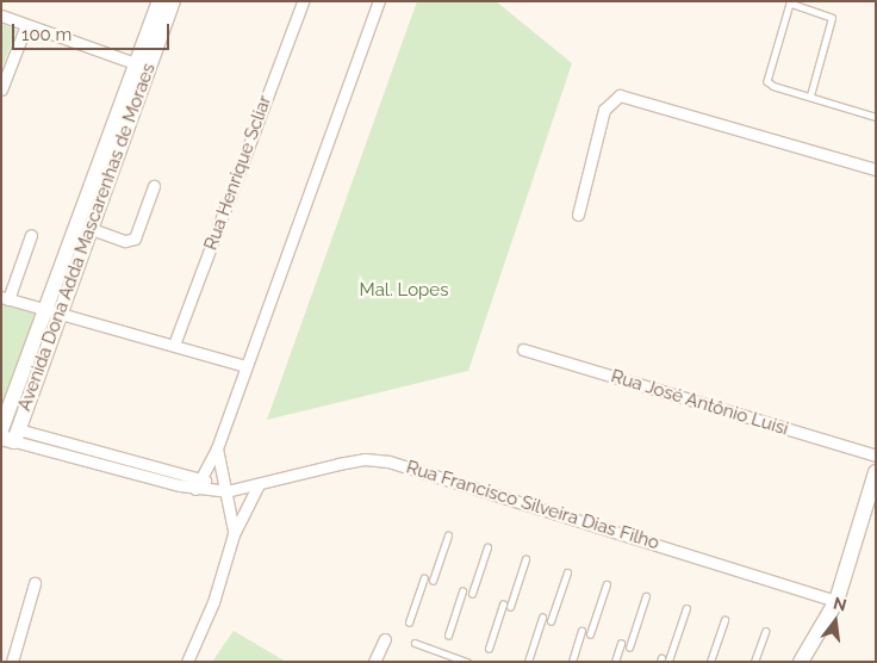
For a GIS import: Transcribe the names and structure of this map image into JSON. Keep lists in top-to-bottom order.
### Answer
{
  "streets": {
    "main road": ["Avenida Dona Adda Mascarenhas de Moraes"],
    "street": ["Rua Henrique Scliar", "Rua José Antônio Luisi", "Rua Francisco Silveira Dias Filho"]
  },
  "parks": ["Mal. Lopes"],
  "scale_bar": "100 m",
  "north": "top"
}
